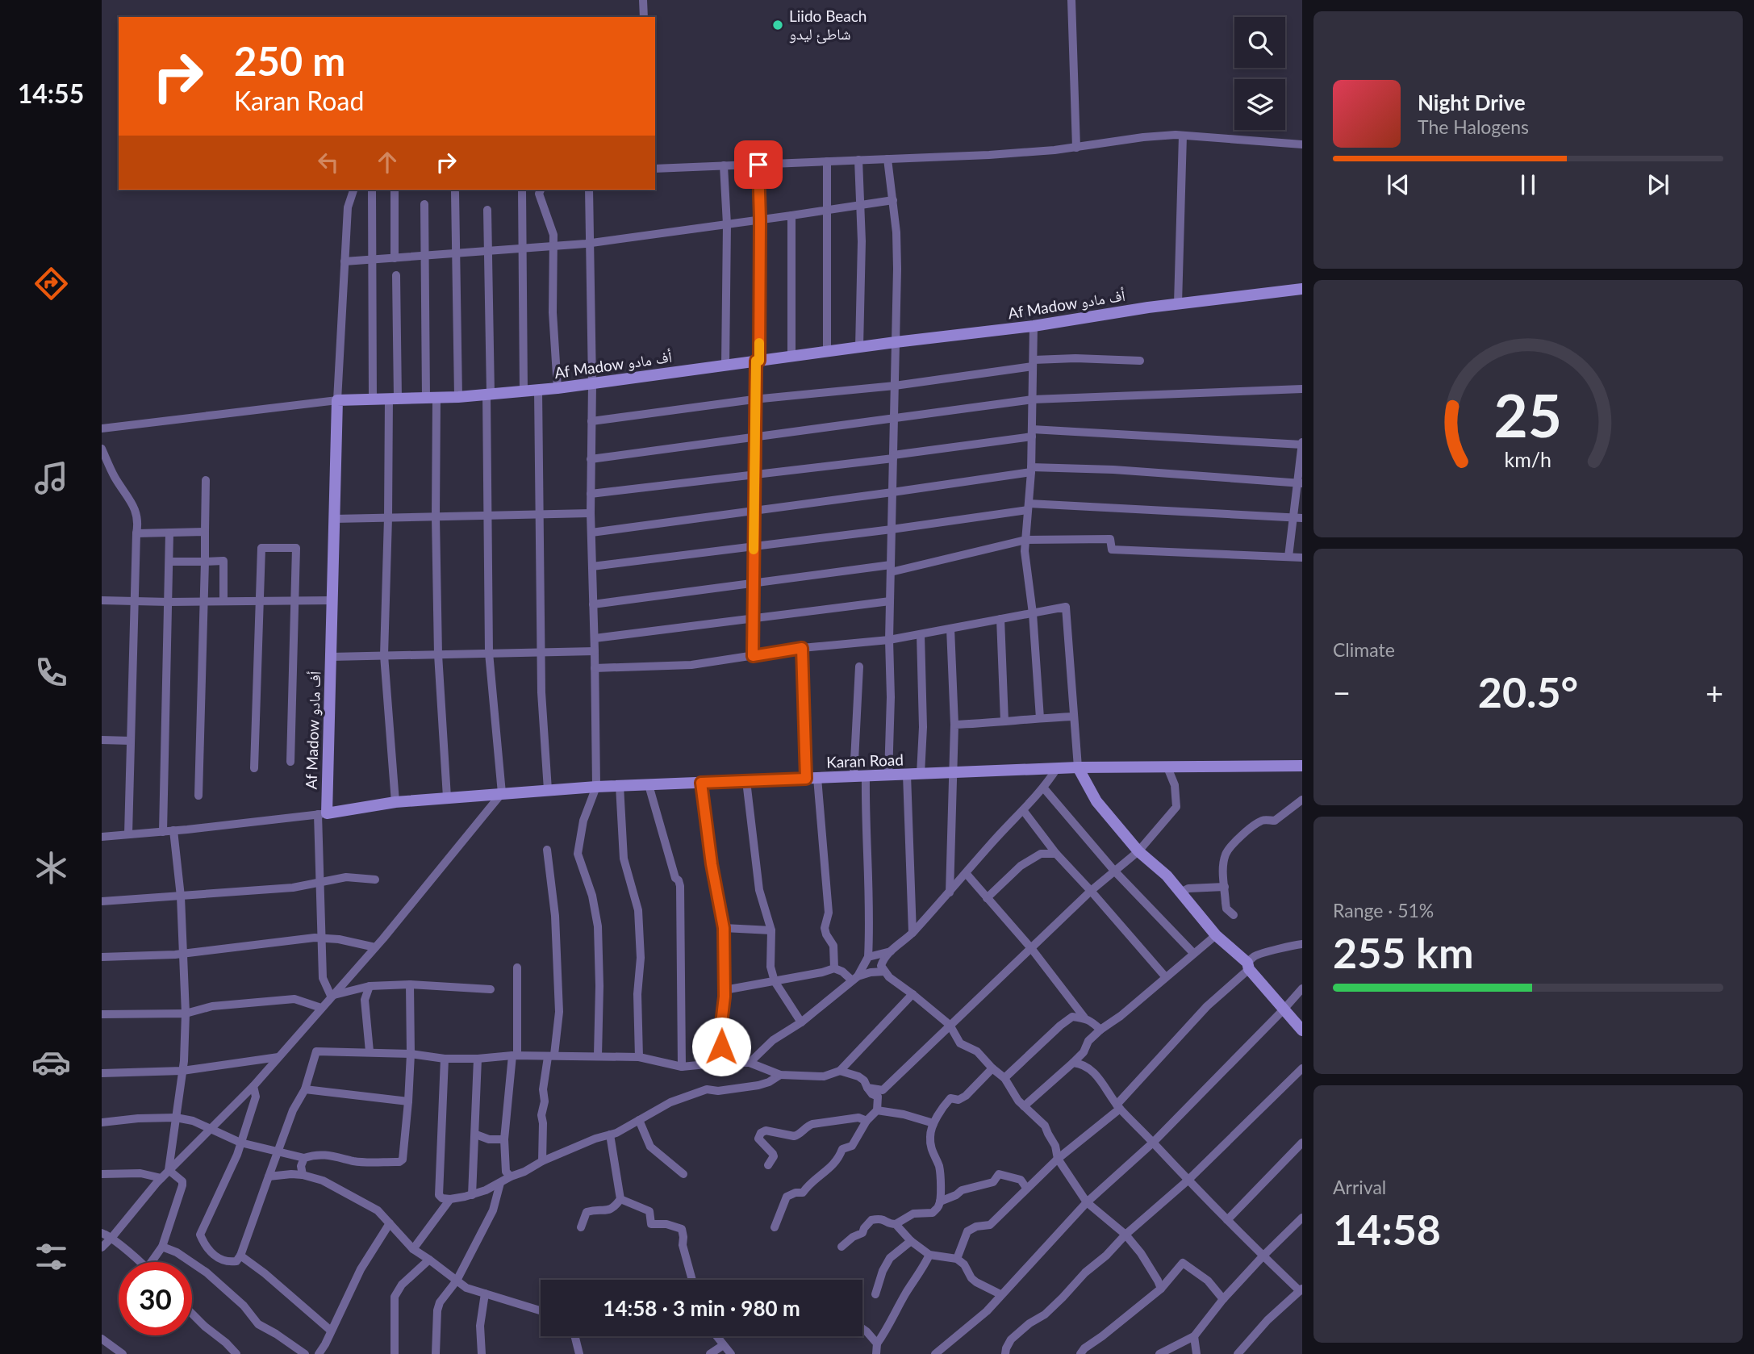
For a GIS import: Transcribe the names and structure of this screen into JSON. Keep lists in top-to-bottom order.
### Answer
{
  "streets": {
    "street": ["Af Madow أف مادو", "Karan Road"]
  },
  "crossings": [
    ["Af Madow أف مادو", "Karan Road"]
  ],
  "places": ["Liido Beach شاطئ ليدو"],
  "page": {
    "tabs": "14:55",
    "turn": ["250 m", "Karan Road"],
    "song": ["Night Drive", "The Halogens"],
    "tile": [
      "Climate",
      ["Range · 51%", "255 km"],
      ["Arrival", "14:58"]
    ],
    "heat": ["−", "20.5°", "+"],
    "limit": "30",
    "trip": "14:58 · 3 min · 980 m",
    "gauge": ["25", "km/h"]
  }
}
